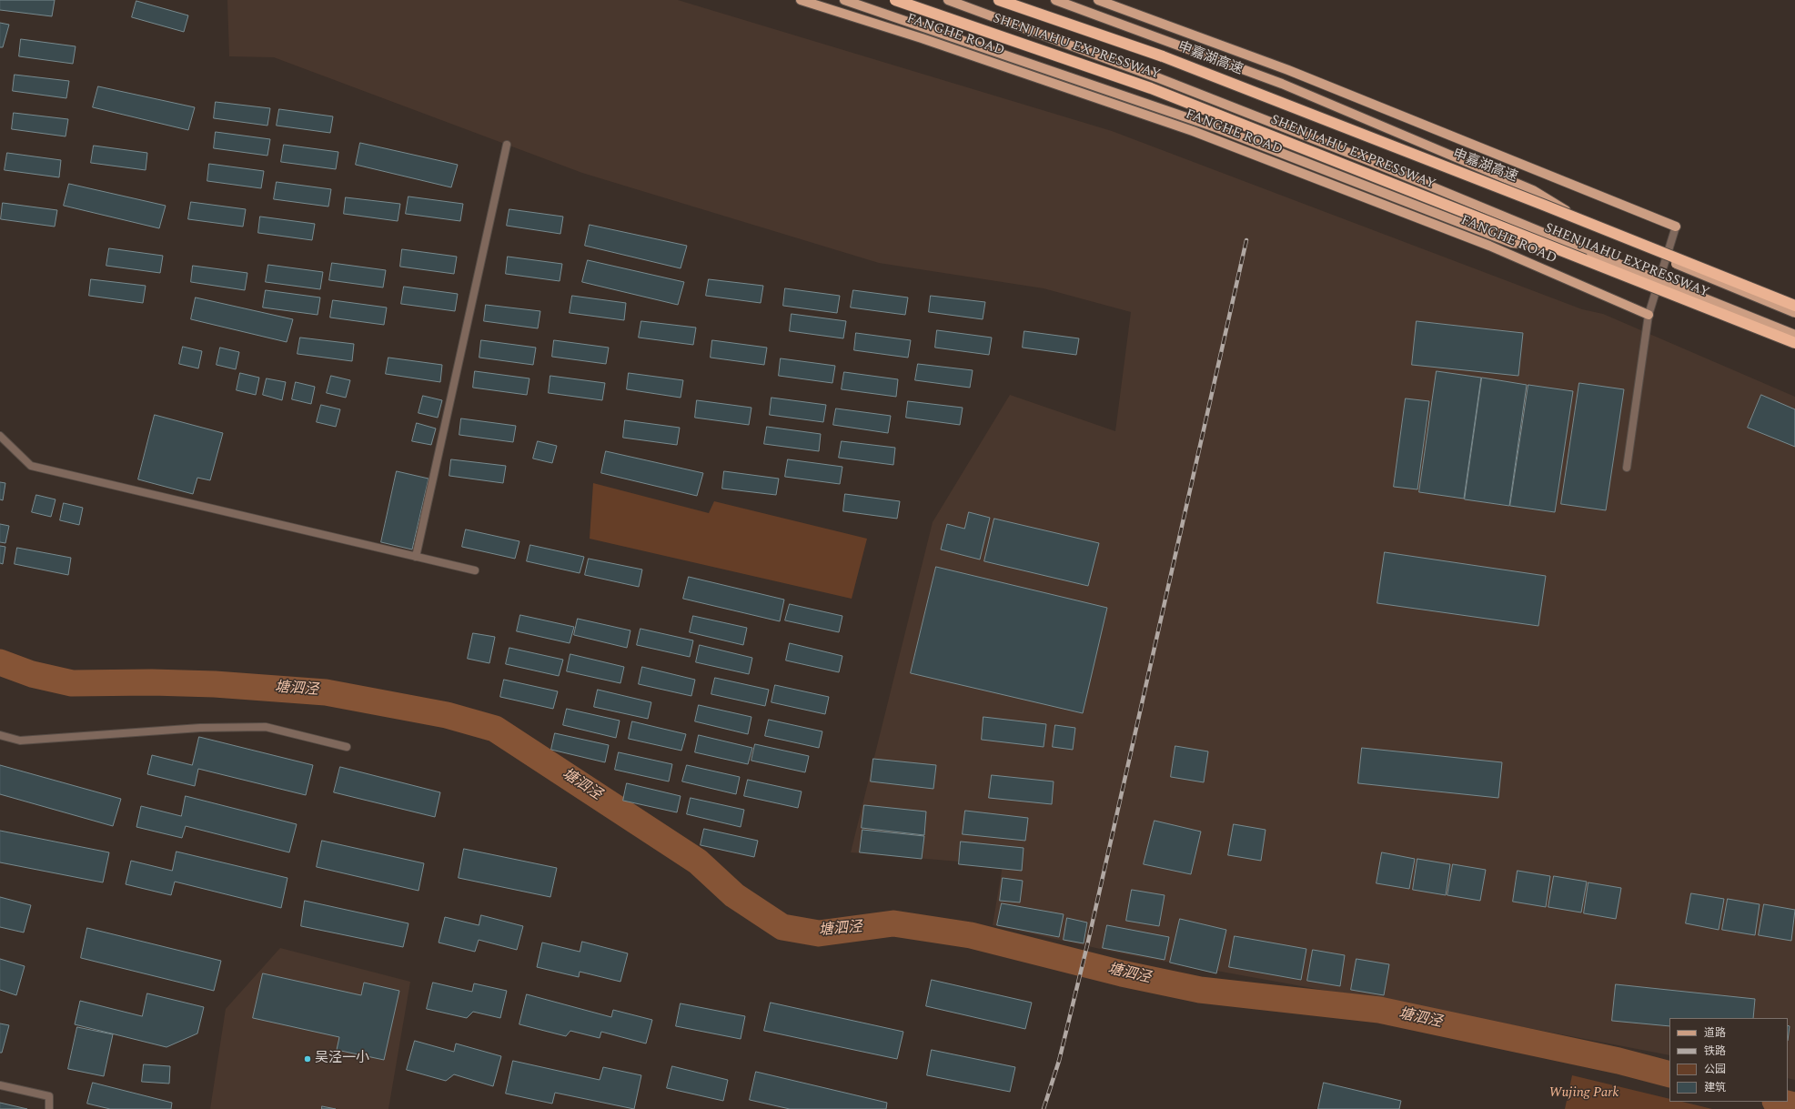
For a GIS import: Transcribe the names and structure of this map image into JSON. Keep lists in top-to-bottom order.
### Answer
{
  "streets": {
    "highway": ["SHENJIAHU EXPRESSWAY", "申嘉湖高速"],
    "main road": ["FANGHE ROAD"]
  },
  "crossings": [
    ["SHENJIAHU EXPRESSWAY", "申嘉湖高速"]
  ],
  "water": ["塘泗泾"],
  "parks": ["Wujing Park"],
  "places": ["吴泾一小"],
  "legend": [
    "道路",
    "铁路",
    "公园",
    "建筑"
  ]
}
